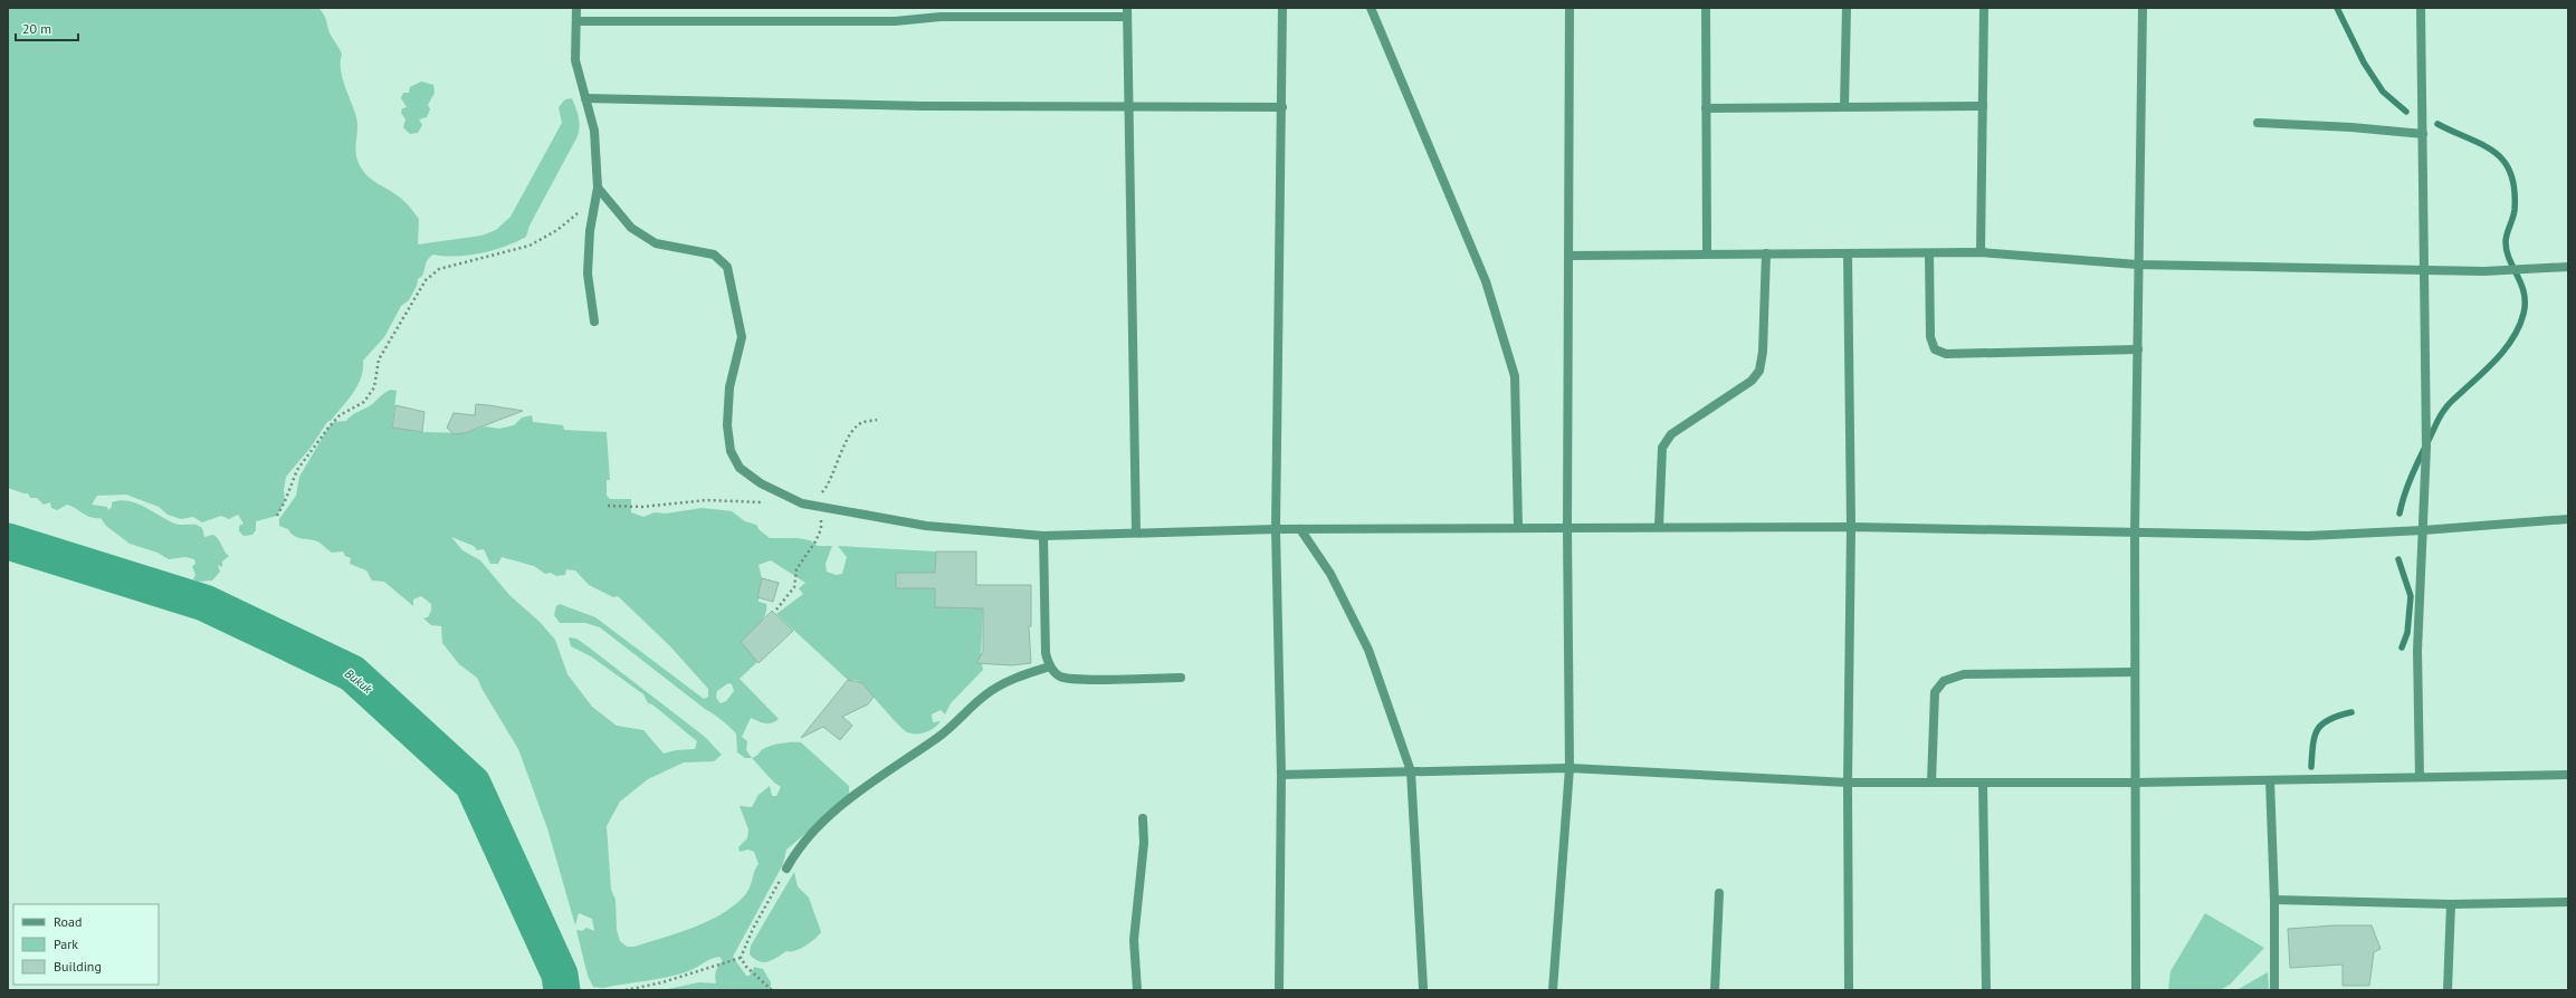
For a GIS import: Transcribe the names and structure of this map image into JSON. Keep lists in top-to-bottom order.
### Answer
{
  "water": ["Bukuk"],
  "legend": ["Road", "Park", "Building"],
  "scale_bar": "20 m"
}
